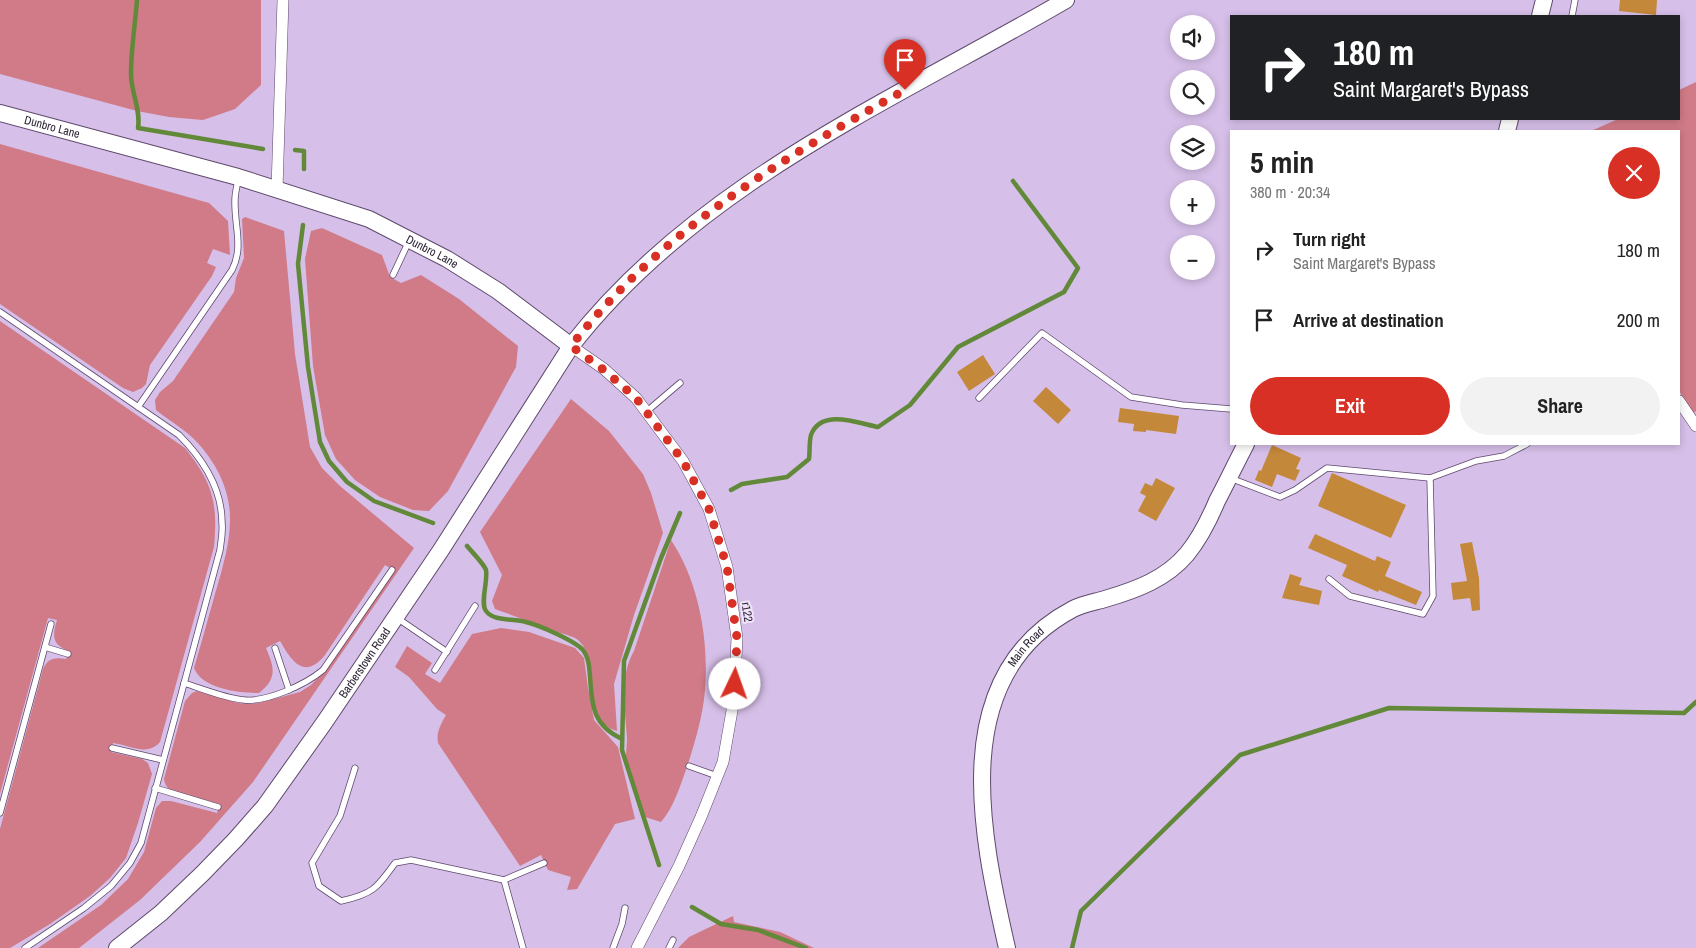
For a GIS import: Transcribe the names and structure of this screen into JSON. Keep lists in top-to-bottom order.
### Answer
{
  "streets": {
    "main road": ["Dunbro Lane", "Main Road", "Barberstown Road"],
    "street": ["r122"]
  },
  "crossings": [
    ["Dunbro Lane", "r122"],
    ["Dunbro Lane", "Barberstown Road"],
    ["r122", "Barberstown Road"]
  ],
  "page": {
    "map_buttons": ["+", "−"],
    "turn": ["180 m", "Saint Margaret's Bypass"],
    "heading": ["5 min", "380 m · 20:34"],
    "list": [
      {
        "name": "Turn right",
        "note": "Saint Margaret's Bypass",
        "value": "180 m"
      },
      {
        "name": "Arrive at destination",
        "value": "200 m"
      }
    ],
    "buttons": ["Exit", "Share"]
  }
}
